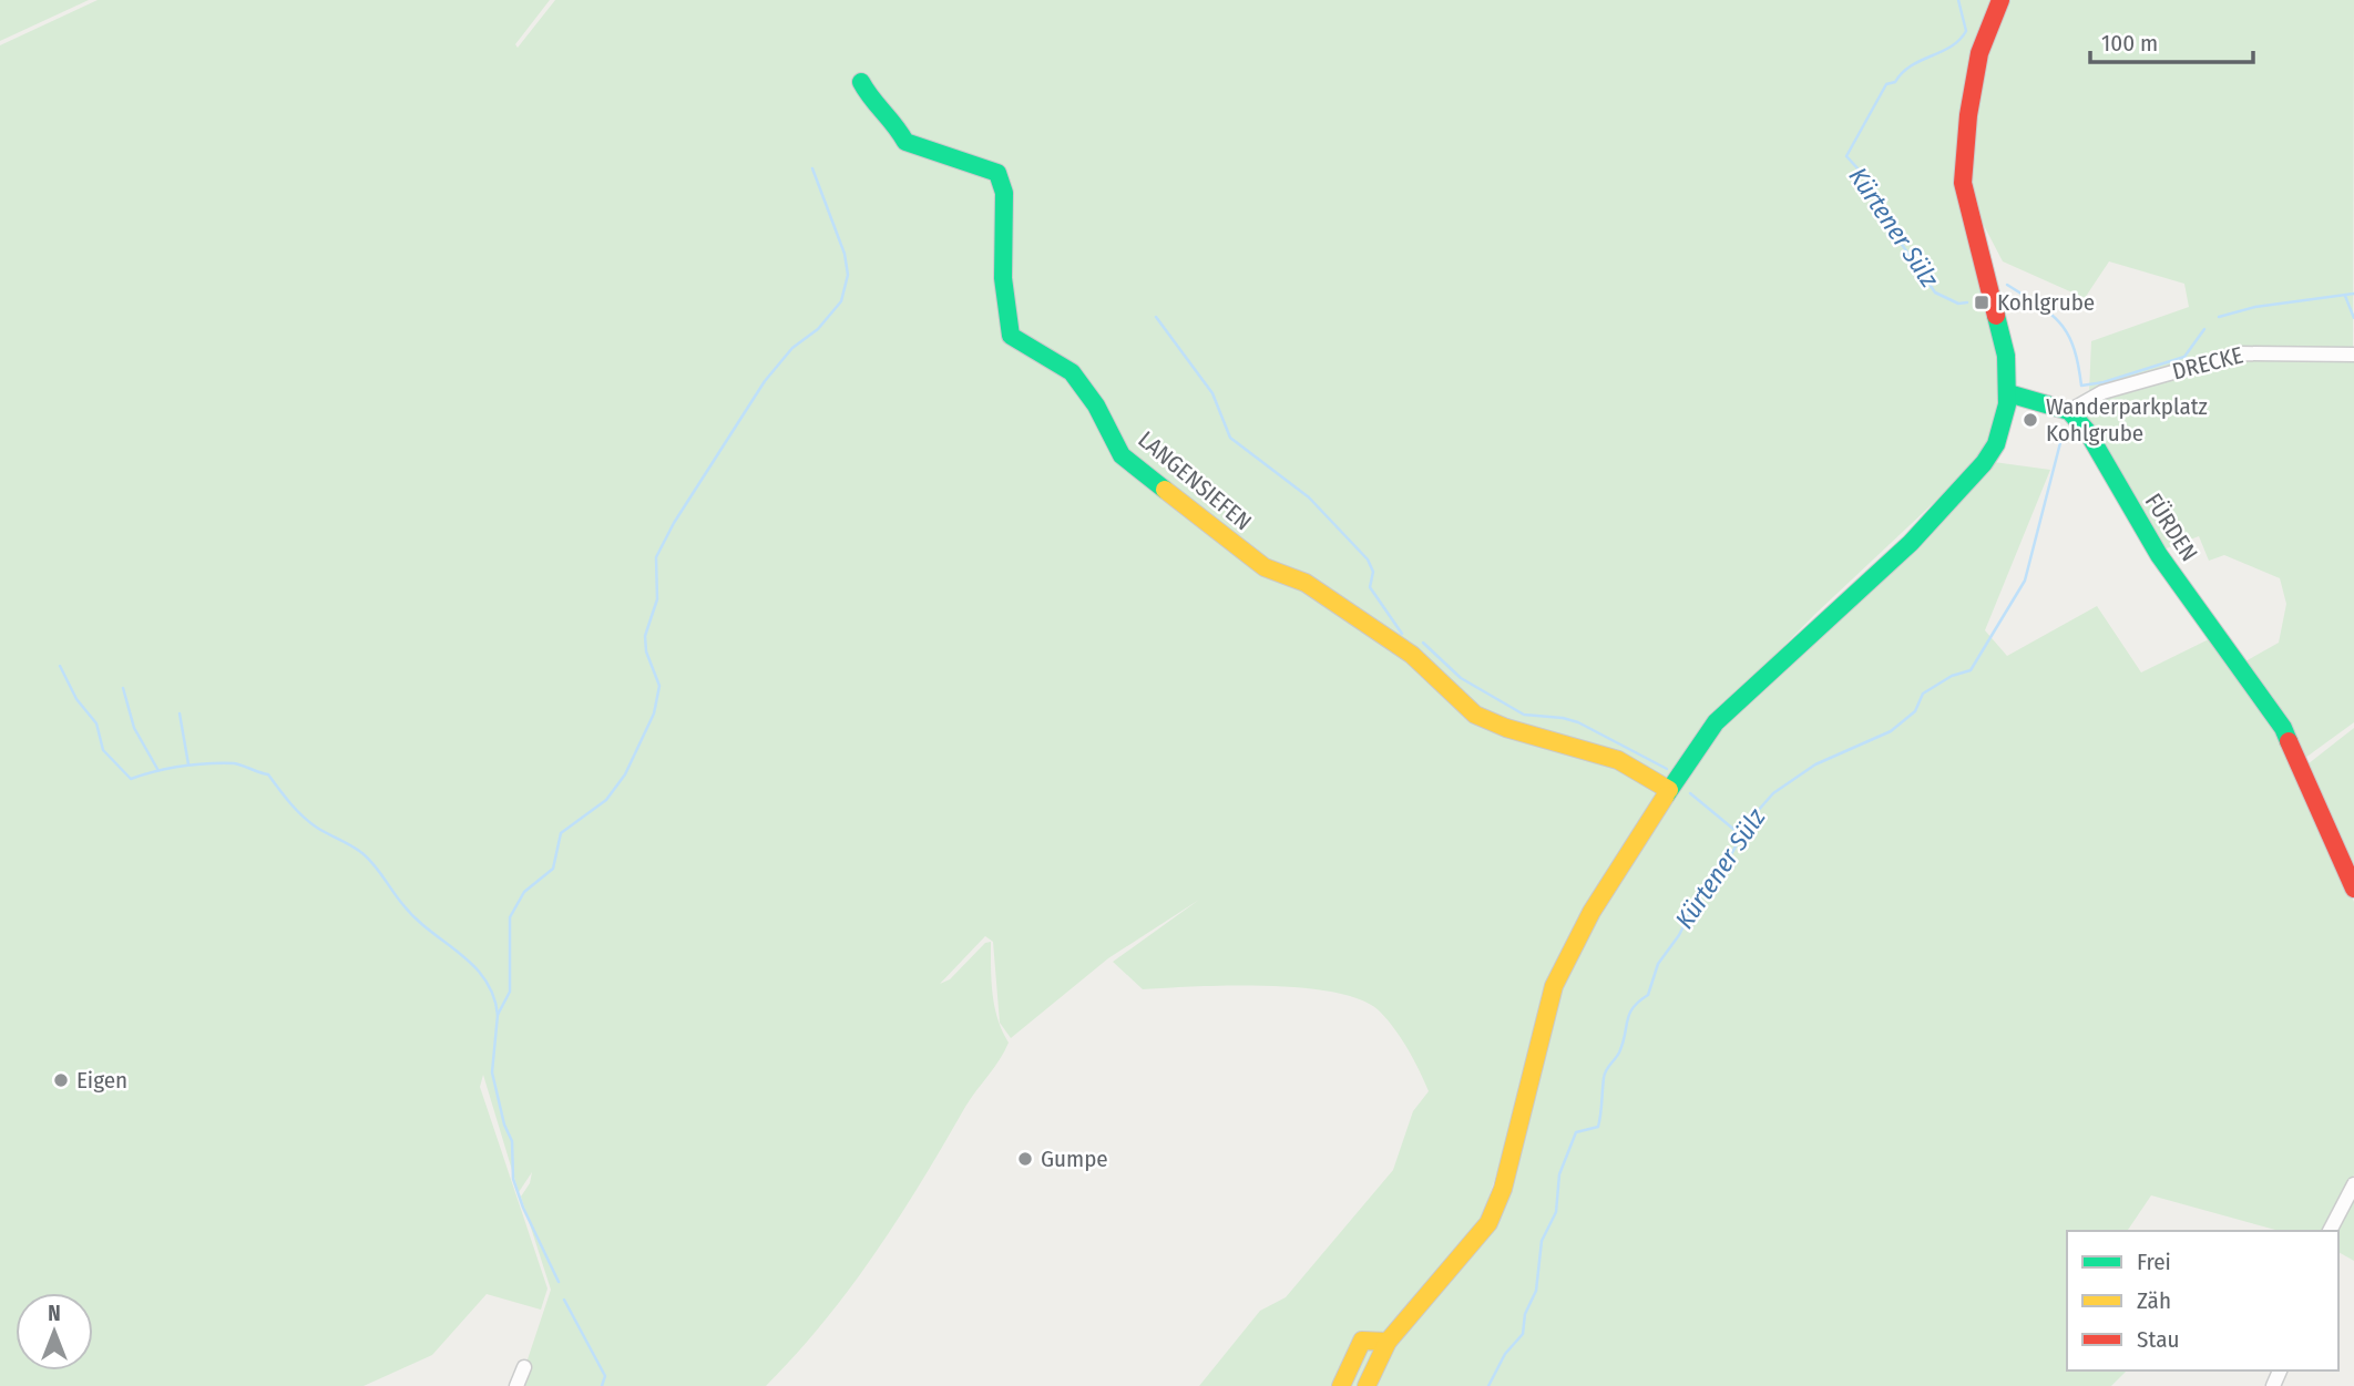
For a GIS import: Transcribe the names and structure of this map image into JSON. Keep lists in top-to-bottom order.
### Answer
{
  "streets": {
    "street": ["DRECKE", "LANGENSIEFEN", "FÜRDEN"]
  },
  "crossings": [
    ["DRECKE", "FÜRDEN"]
  ],
  "water": ["Kürtener Sülz"],
  "places": {
    "transit": ["Kohlgrube"],
    "other": ["Wanderparkplatz Kohlgrube", "Eigen", "Gumpe"]
  },
  "legend": ["Frei", "Zäh", "Stau"],
  "scale_bar": "100 m",
  "north": "top"
}
